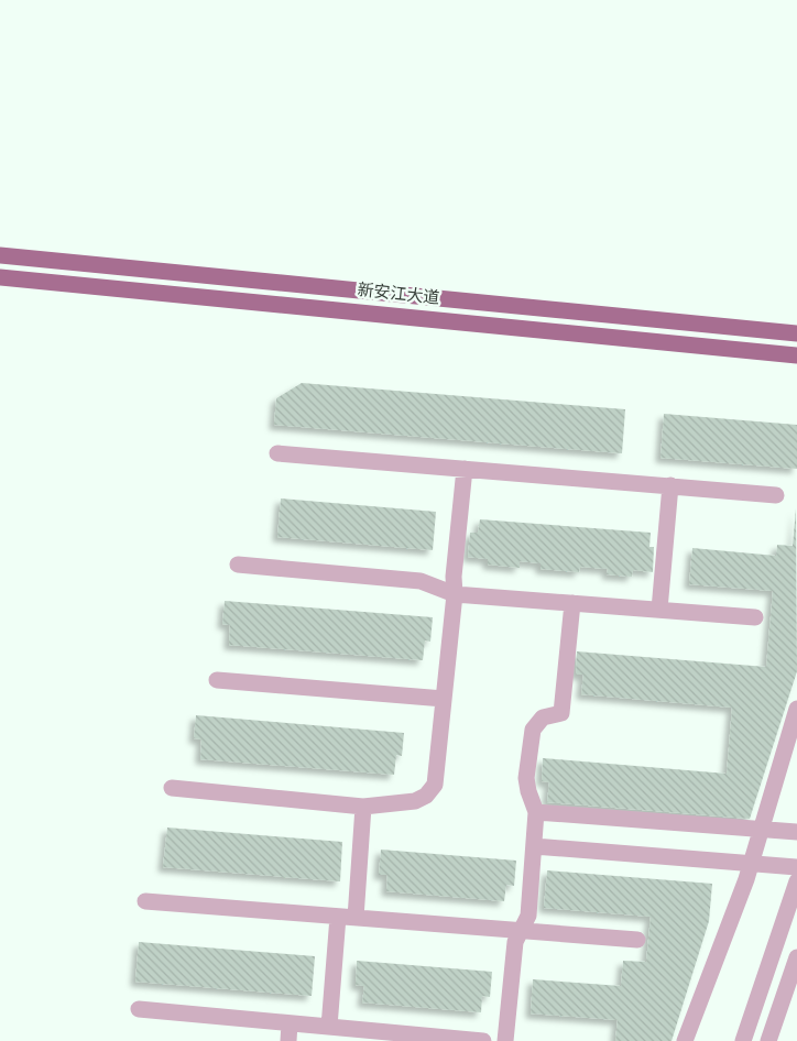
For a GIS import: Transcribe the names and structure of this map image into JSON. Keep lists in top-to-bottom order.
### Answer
{
  "streets": {
    "main road": ["新安江大道"]
  }
}
